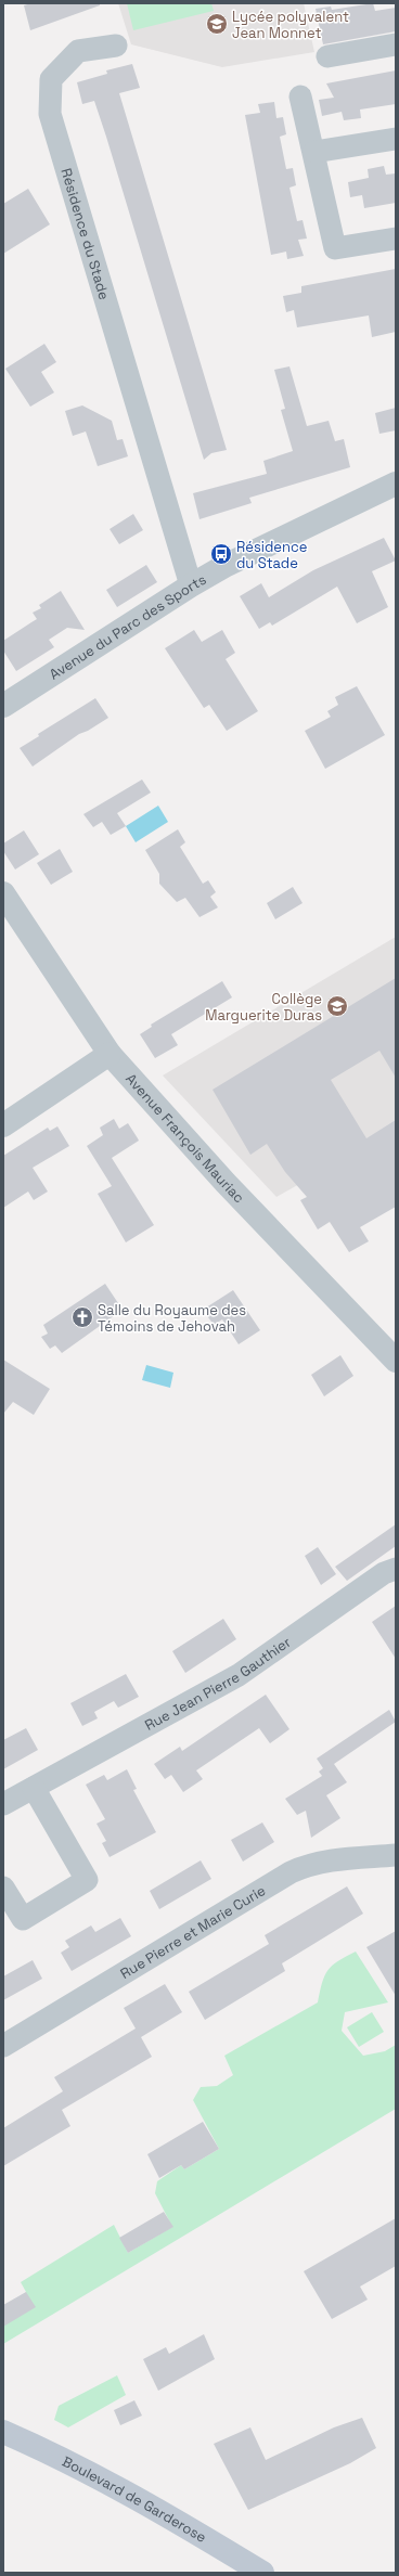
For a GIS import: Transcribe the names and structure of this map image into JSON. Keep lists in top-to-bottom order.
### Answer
{
  "streets": {
    "main road": ["Boulevard de Garderose"],
    "street": [
      "Résidence du Stade",
      "Avenue du Parc des Sports",
      "Avenue François Mauriac",
      "Rue Jean Pierre Gauthier",
      "Rue Pierre et Marie Curie"
    ]
  },
  "crossings": [
    ["Résidence du Stade", "Avenue du Parc des Sports"]
  ],
  "places": {
    "school or university": ["Lycée polyvalent Jean Monnet", "Collège Marguerite Duras"],
    "bus stop": ["Résidence du Stade"],
    "church": ["Salle du Royaume des Témoins de Jehovah"]
  }
}
